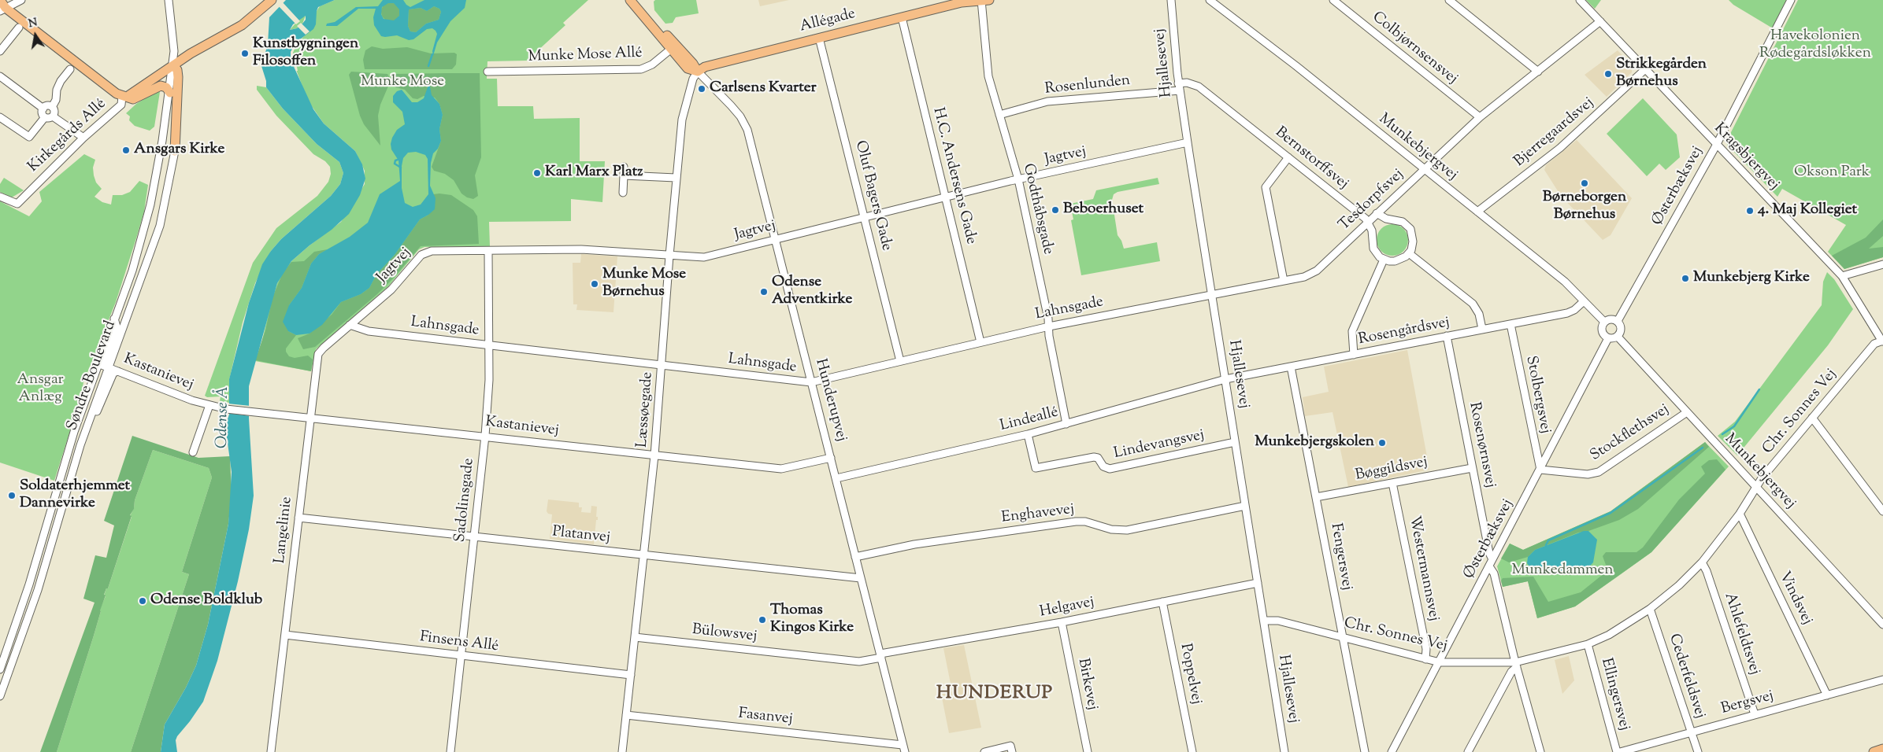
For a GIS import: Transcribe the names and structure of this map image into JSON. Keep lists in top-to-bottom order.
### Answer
{
  "streets": {
    "main road": ["Allégade", "Kirkegårds Allé", "Hunderupvej"],
    "street": [
      "Colbjørnsensvej",
      "Munke Mose Allé",
      "Hjallesevej",
      "Rosenlunden",
      "Bjerregaardsvej",
      "Munkebjergvej",
      "Jagtvej",
      "Kragsbjergvej",
      "Bernstorffsvej",
      "H.C. Andersens Gade",
      "Østerbæksvej",
      "Oluf Bagers Gade",
      "Tesdorpfsvej",
      "Godthåbsgade",
      "Lahnsgade",
      "Rosengårdsvej",
      "Kastanievej",
      "Søndre Boulevard",
      "Stolbergsvej",
      "Læssøegade",
      "Chr. Sonnes Vej",
      "Lindeallé",
      "Stockflethsvej",
      "Lindevangsvej",
      "Rosenørnsvej",
      "Bøggildsvej",
      "Sadolinsgade",
      "Enghavevej",
      "Langelinie",
      "Platanvej",
      "Fengersvej",
      "Westermannsvej",
      "Vindsvej",
      "Helgavej",
      "Bülowsvej",
      "Ahlefeldtsvej",
      "Finsens Allé",
      "Poppelvej",
      "Cederfeldsvej",
      "Birkevej",
      "Ellingersvej",
      "Bergsvej",
      "Fasanvej"
    ]
  },
  "crossings": [
    ["Allégade", "H.C. Andersens Gade"],
    ["Allégade", "Oluf Bagers Gade"],
    ["Allégade", "Godthåbsgade"],
    ["Allégade", "Hunderupvej"],
    ["Allégade", "Læssøegade"],
    ["Colbjørnsensvej", "Tesdorpfsvej"],
    ["Munke Mose Allé", "Hunderupvej"],
    ["Hjallesevej", "Rosenlunden"],
    ["Hjallesevej", "Jagtvej"],
    ["Hjallesevej", "Bernstorffsvej"],
    ["Hjallesevej", "Tesdorpfsvej"],
    ["Hjallesevej", "Lahnsgade"],
    ["Hjallesevej", "Rosengårdsvej"],
    ["Hjallesevej", "Chr. Sonnes Vej"],
    ["Hjallesevej", "Lindeallé"],
    ["Hjallesevej", "Lindevangsvej"],
    ["Hjallesevej", "Enghavevej"],
    ["Hjallesevej", "Helgavej"],
    ["Rosenlunden", "Bernstorffsvej"],
    ["Rosenlunden", "Godthåbsgade"],
    ["Bjerregaardsvej", "Munkebjergvej"],
    ["Bjerregaardsvej", "Kragsbjergvej"],
    ["Kirkegårds Allé", "Søndre Boulevard"],
    ["Munkebjergvej", "Østerbæksvej"],
    ["Munkebjergvej", "Tesdorpfsvej"],
    ["Munkebjergvej", "Rosengårdsvej"],
    ["Munkebjergvej", "Chr. Sonnes Vej"],
    ["Munkebjergvej", "Stockflethsvej"],
    ["Jagtvej", "H.C. Andersens Gade"],
    ["Jagtvej", "Oluf Bagers Gade"],
    ["Jagtvej", "Godthåbsgade"],
    ["Jagtvej", "Lahnsgade"],
    ["Jagtvej", "Hunderupvej"],
    ["Jagtvej", "Læssøegade"],
    ["Jagtvej", "Sadolinsgade"],
    ["Jagtvej", "Langelinie"],
    ["Kragsbjergvej", "Østerbæksvej"],
    ["Kragsbjergvej", "Tesdorpfsvej"],
    ["Kragsbjergvej", "Chr. Sonnes Vej"],
    ["Bernstorffsvej", "Tesdorpfsvej"],
    ["H.C. Andersens Gade", "Lahnsgade"],
    ["Østerbæksvej", "Stolbergsvej"],
    ["Østerbæksvej", "Chr. Sonnes Vej"],
    ["Østerbæksvej", "Stockflethsvej"],
    ["Østerbæksvej", "Rosenørnsvej"],
    ["Oluf Bagers Gade", "Lahnsgade"],
    ["Tesdorpfsvej", "Lahnsgade"],
    ["Godthåbsgade", "Lahnsgade"],
    ["Godthåbsgade", "Lindeallé"],
    ["Lahnsgade", "Hunderupvej"],
    ["Lahnsgade", "Læssøegade"],
    ["Lahnsgade", "Sadolinsgade"],
    ["Lahnsgade", "Langelinie"],
    ["Rosengårdsvej", "Stolbergsvej"],
    ["Rosengårdsvej", "Lindeallé"],
    ["Rosengårdsvej", "Rosenørnsvej"],
    ["Rosengårdsvej", "Fengersvej"],
    ["Kastanievej", "Søndre Boulevard"],
    ["Kastanievej", "Hunderupvej"],
    ["Kastanievej", "Læssøegade"],
    ["Kastanievej", "Sadolinsgade"],
    ["Kastanievej", "Langelinie"],
    ["Stolbergsvej", "Stockflethsvej"],
    ["Hunderupvej", "Læssøegade"],
    ["Hunderupvej", "Lindeallé"],
    ["Hunderupvej", "Enghavevej"],
    ["Hunderupvej", "Platanvej"],
    ["Hunderupvej", "Helgavej"],
    ["Hunderupvej", "Bülowsvej"],
    ["Hunderupvej", "Fasanvej"],
    ["Læssøegade", "Platanvej"],
    ["Læssøegade", "Bülowsvej"],
    ["Læssøegade", "Finsens Allé"],
    ["Læssøegade", "Fasanvej"],
    ["Chr. Sonnes Vej", "Fengersvej"],
    ["Chr. Sonnes Vej", "Westermannsvej"],
    ["Chr. Sonnes Vej", "Vindsvej"],
    ["Chr. Sonnes Vej", "Ahlefeldtsvej"],
    ["Chr. Sonnes Vej", "Cederfeldsvej"],
    ["Chr. Sonnes Vej", "Ellingersvej"],
    ["Lindeallé", "Lindevangsvej"],
    ["Rosenørnsvej", "Bøggildsvej"],
    ["Bøggildsvej", "Fengersvej"],
    ["Bøggildsvej", "Westermannsvej"],
    ["Sadolinsgade", "Platanvej"],
    ["Sadolinsgade", "Finsens Allé"],
    ["Langelinie", "Platanvej"],
    ["Langelinie", "Finsens Allé"],
    ["Vindsvej", "Bergsvej"],
    ["Helgavej", "Bülowsvej"],
    ["Helgavej", "Poppelvej"],
    ["Helgavej", "Birkevej"],
    ["Ahlefeldtsvej", "Bergsvej"],
    ["Cederfeldsvej", "Bergsvej"],
    ["Ellingersvej", "Bergsvej"]
  ],
  "districts": ["HUNDERUP"],
  "water": ["Odense Å"],
  "parks": [
    "Havekolonien Rødegårdsløkken",
    "Munke Mose",
    "Okson Park",
    "Ansgar Anlæg",
    "Munkedammen"
  ],
  "places": [
    "Kunstbygningen Filosoffen",
    "Strikkegården Børnehus",
    "Carlsens Kvarter",
    "Ansgars Kirke",
    "Karl Marx Platz",
    "Børneborgen Børnehus",
    "Beboerhuset",
    "4. Maj Kollegiet",
    "Munkebjerg Kirke",
    "Munke Mose Børnehus",
    "Odense Adventkirke",
    "Munkebjergskolen",
    "Soldaterhjemmet Dannevirke",
    "Odense Boldklub",
    "Thomas Kingos Kirke"
  ],
  "north": "top"
}
